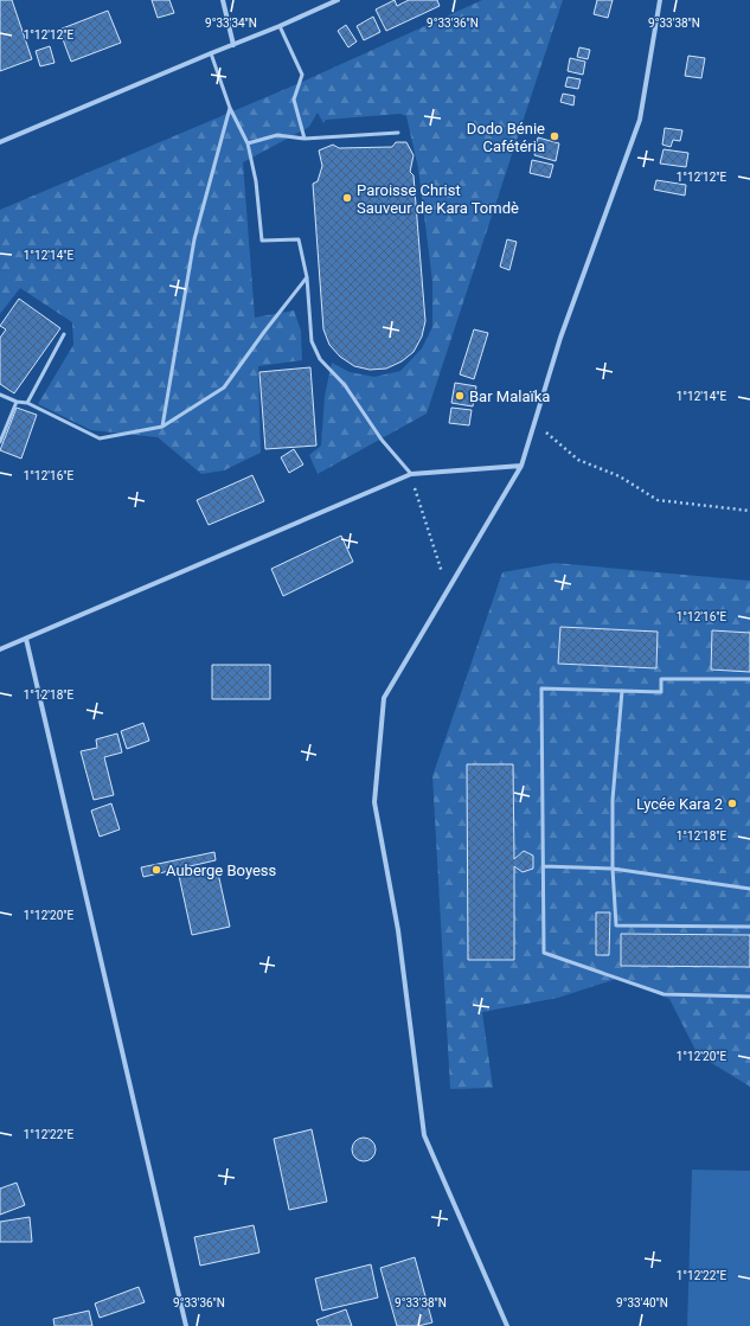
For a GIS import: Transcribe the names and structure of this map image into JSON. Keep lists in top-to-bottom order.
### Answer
{
  "places": [
    "Dodo Bénie Cafétéria",
    "Paroisse Christ Sauveur de Kara Tomdè",
    "Bar Malaïka",
    "Lycée Kara 2",
    "Auberge Boyess"
  ],
  "coordinates": [
    "9°33'34\"N",
    "9°33'36\"N",
    "9°33'38\"N",
    "1°12'12\"E",
    "1°12'14\"E",
    "1°12'16\"E",
    "1°12'18\"E",
    "1°12'20\"E",
    "1°12'22\"E",
    "9°33'40\"N"
  ]
}
